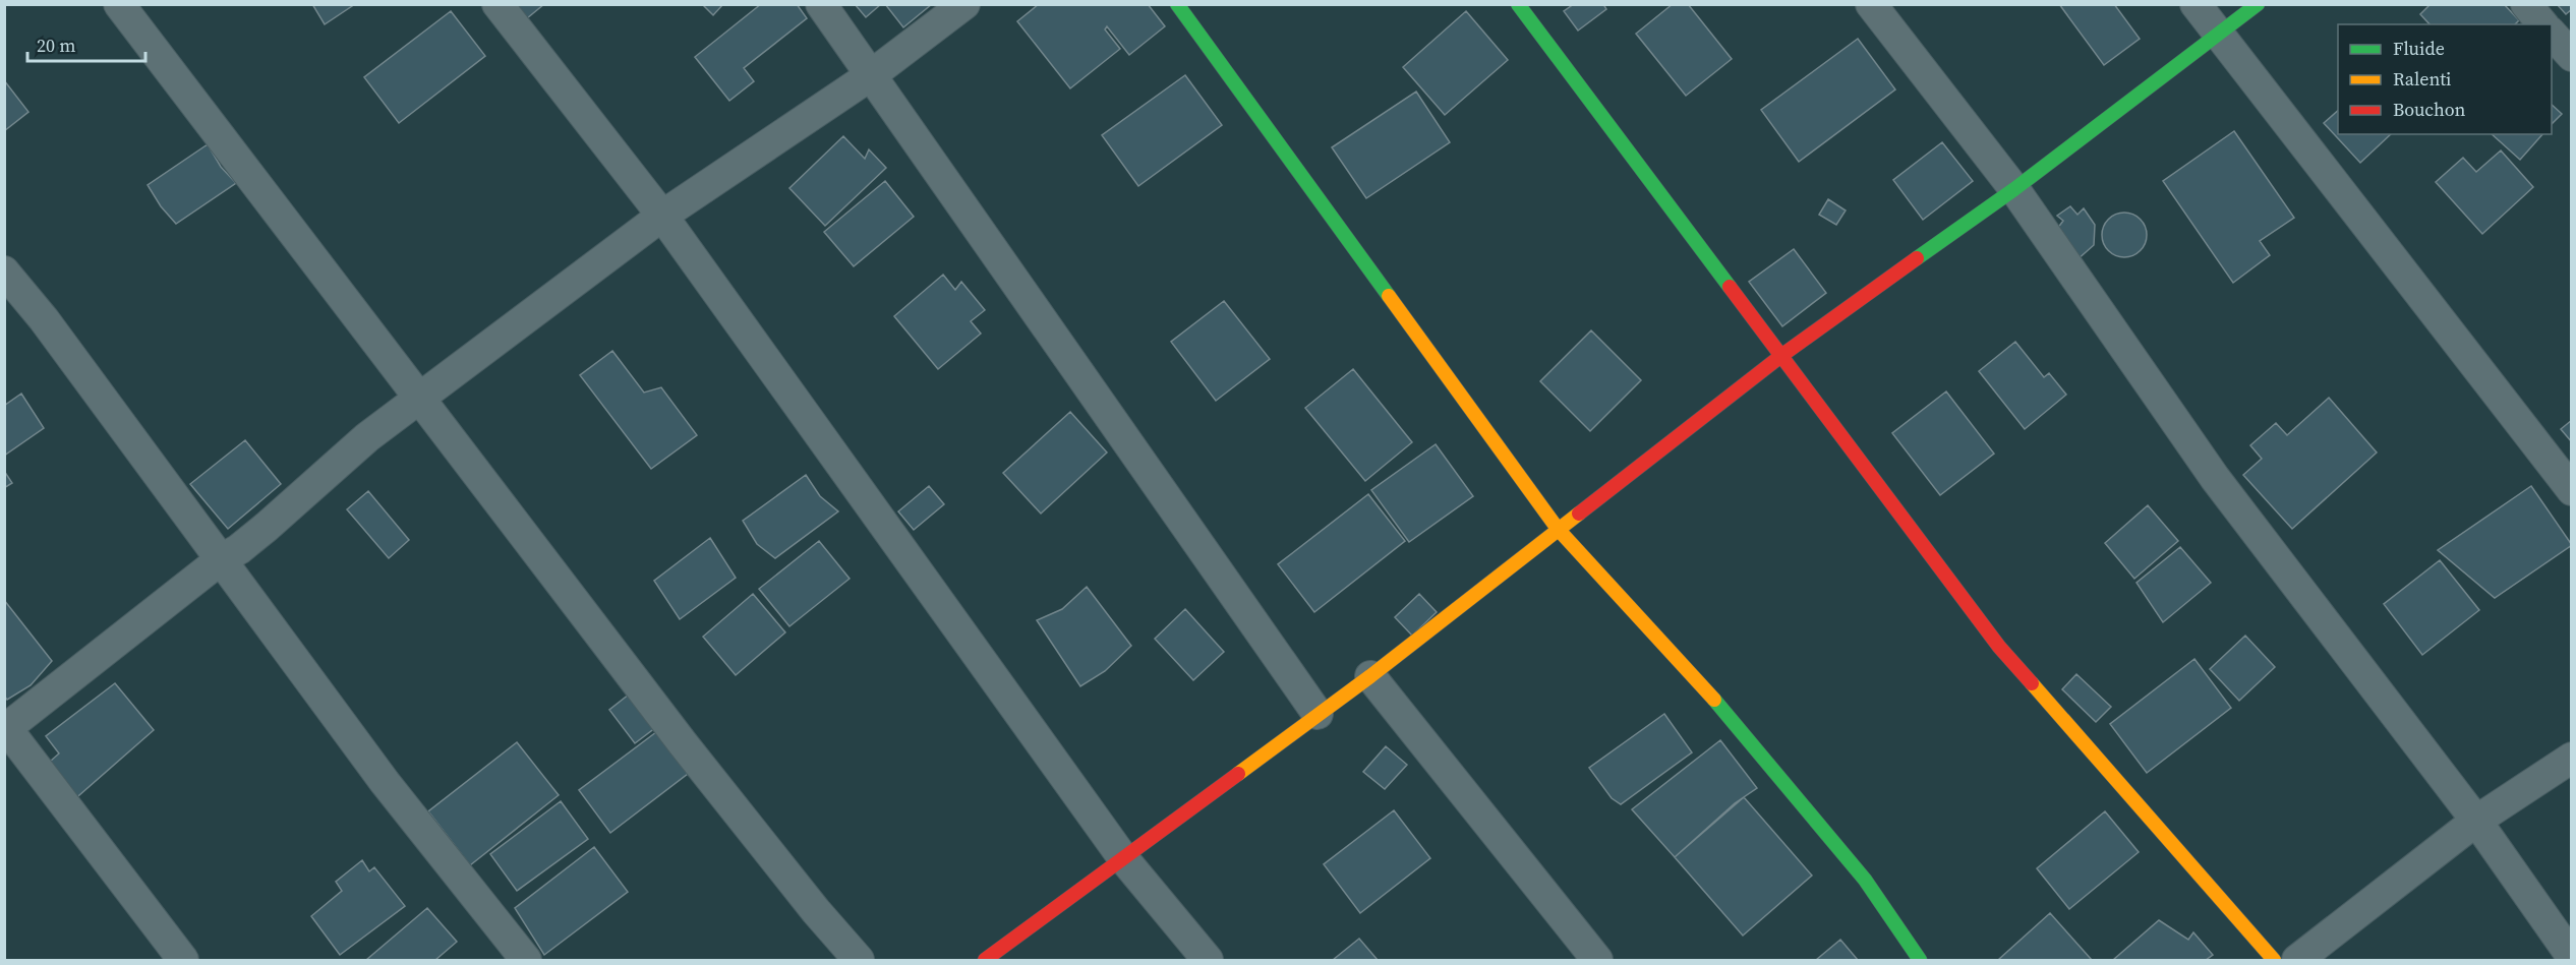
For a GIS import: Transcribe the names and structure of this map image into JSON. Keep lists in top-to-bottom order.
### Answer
{
  "legend": ["Fluide", "Ralenti", "Bouchon"],
  "scale_bar": "20 m"
}
